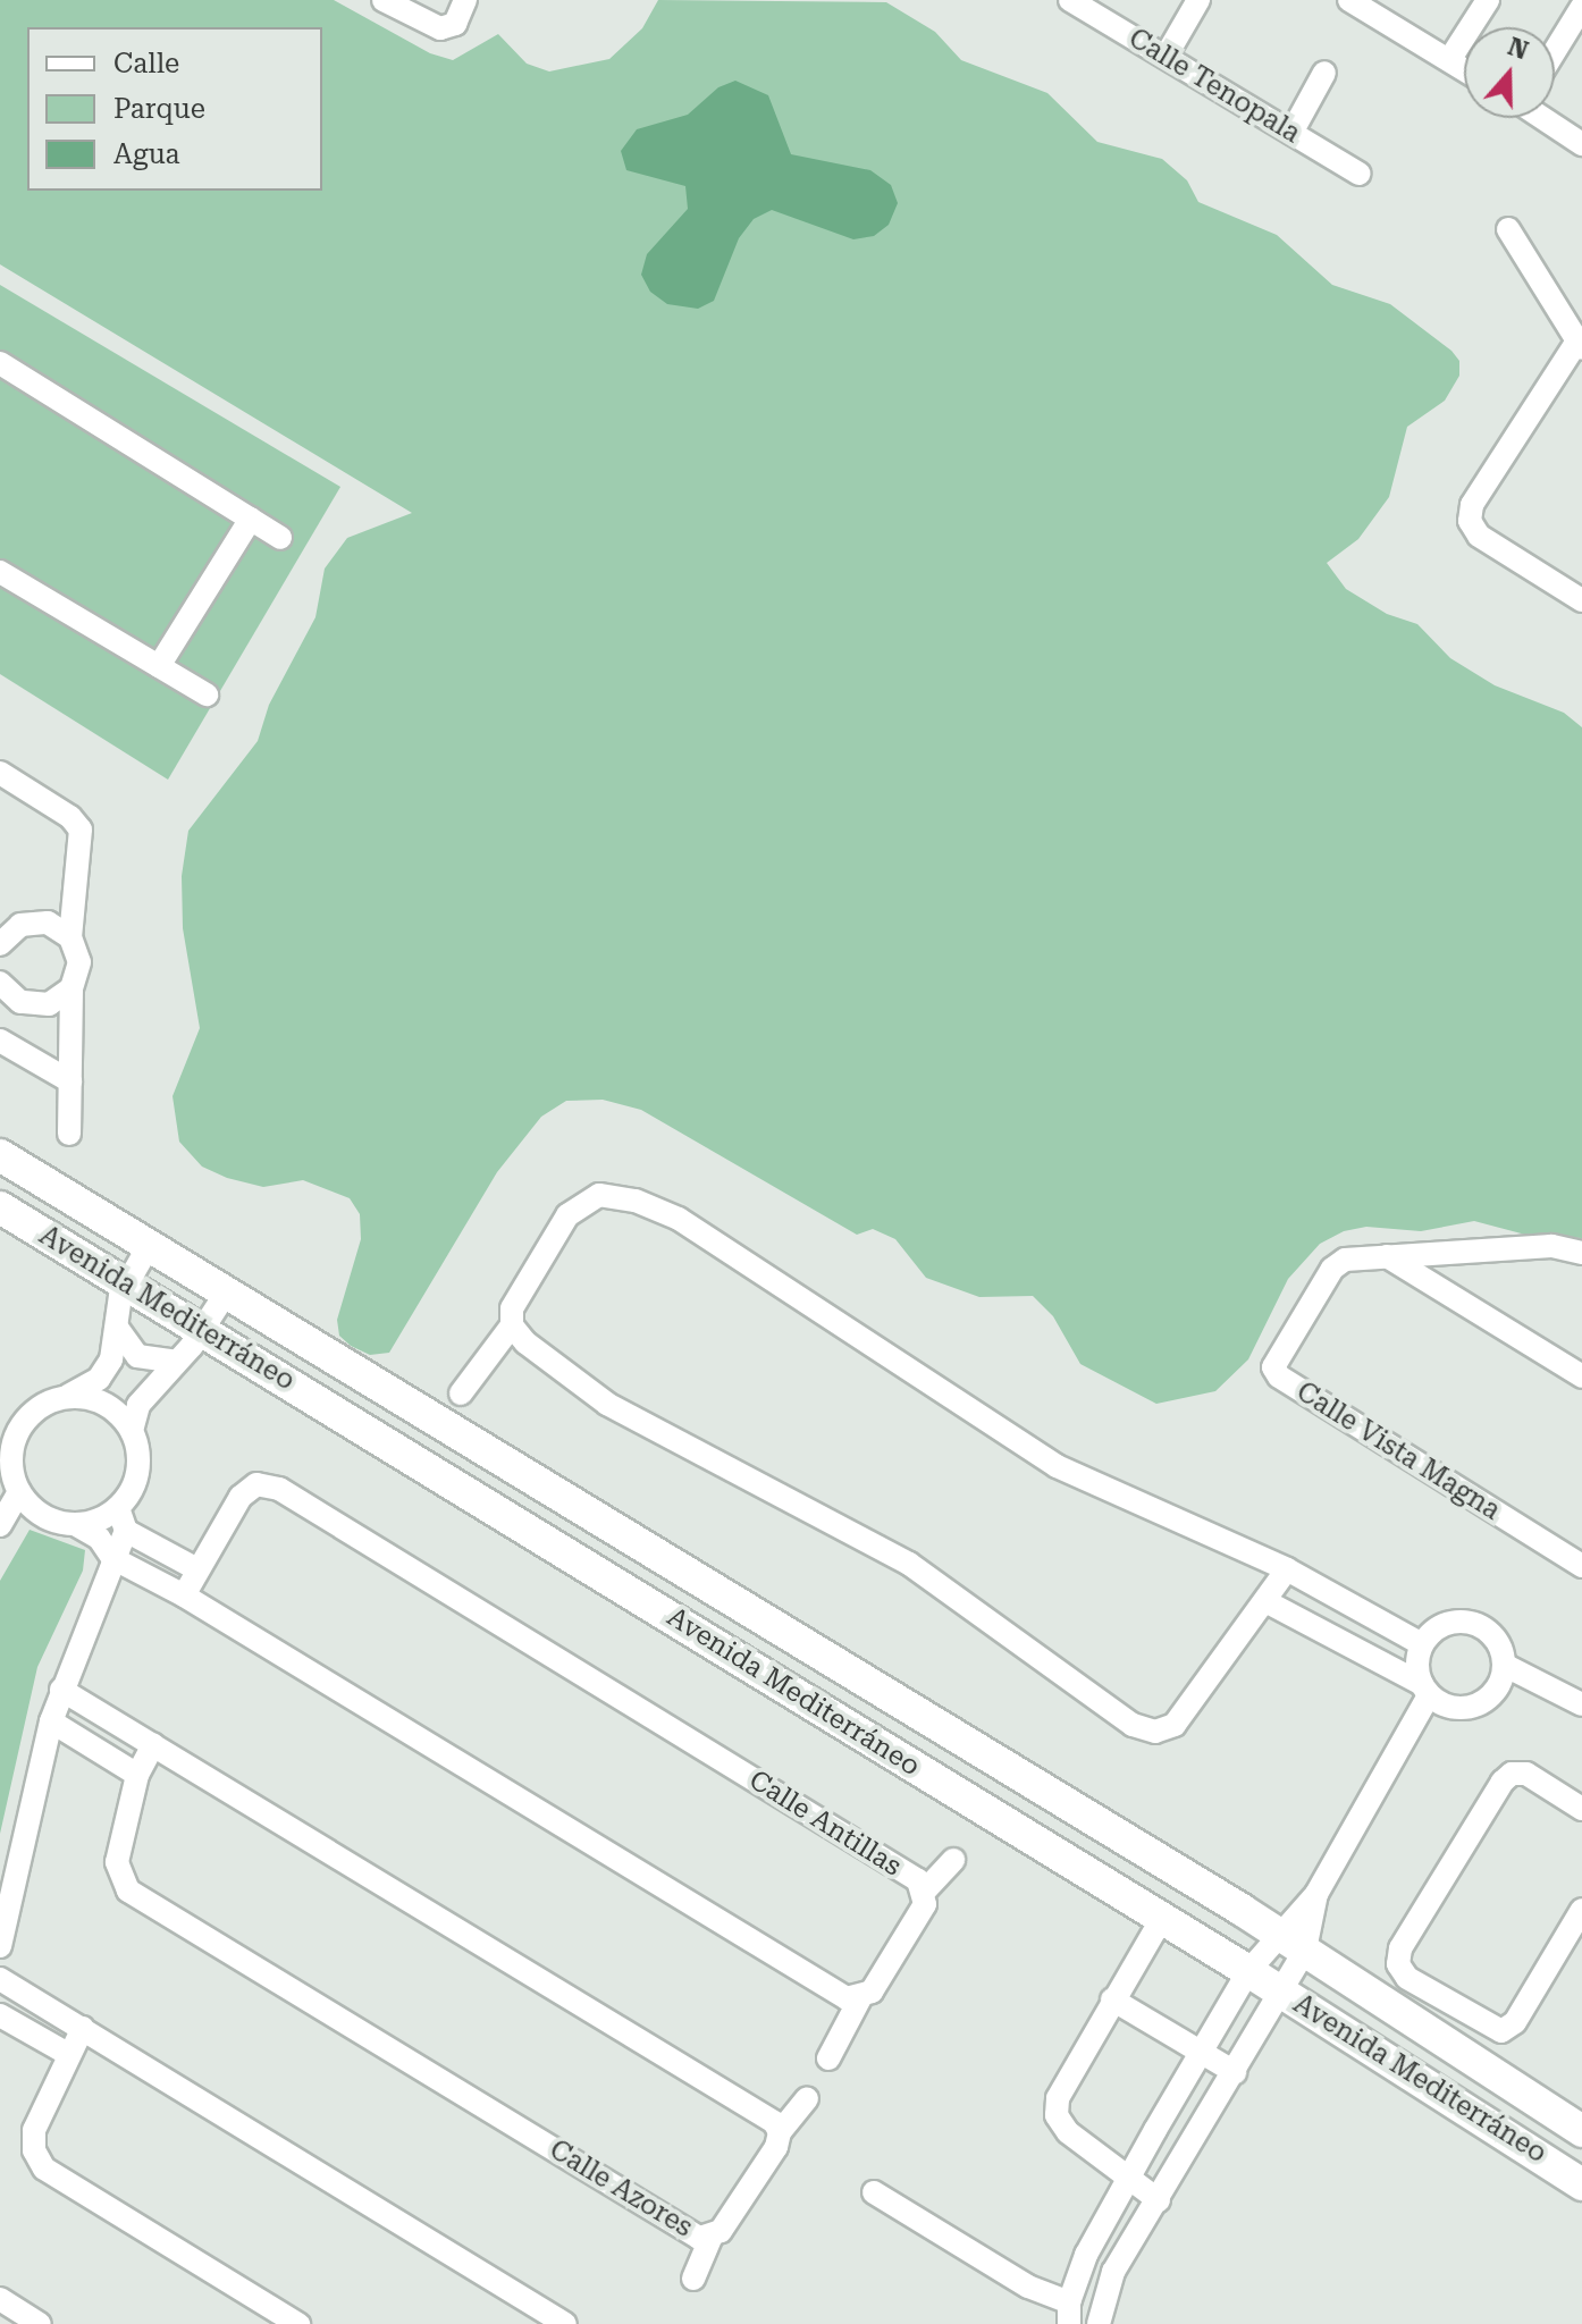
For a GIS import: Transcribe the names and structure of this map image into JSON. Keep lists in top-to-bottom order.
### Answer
{
  "streets": {
    "street": [
      "Calle Tenopala",
      "Avenida Mediterráneo",
      "Calle Vista Magna",
      "Calle Antillas",
      "Calle Azores"
    ]
  },
  "legend": ["Calle", "Parque", "Agua"],
  "north": "top"
}
